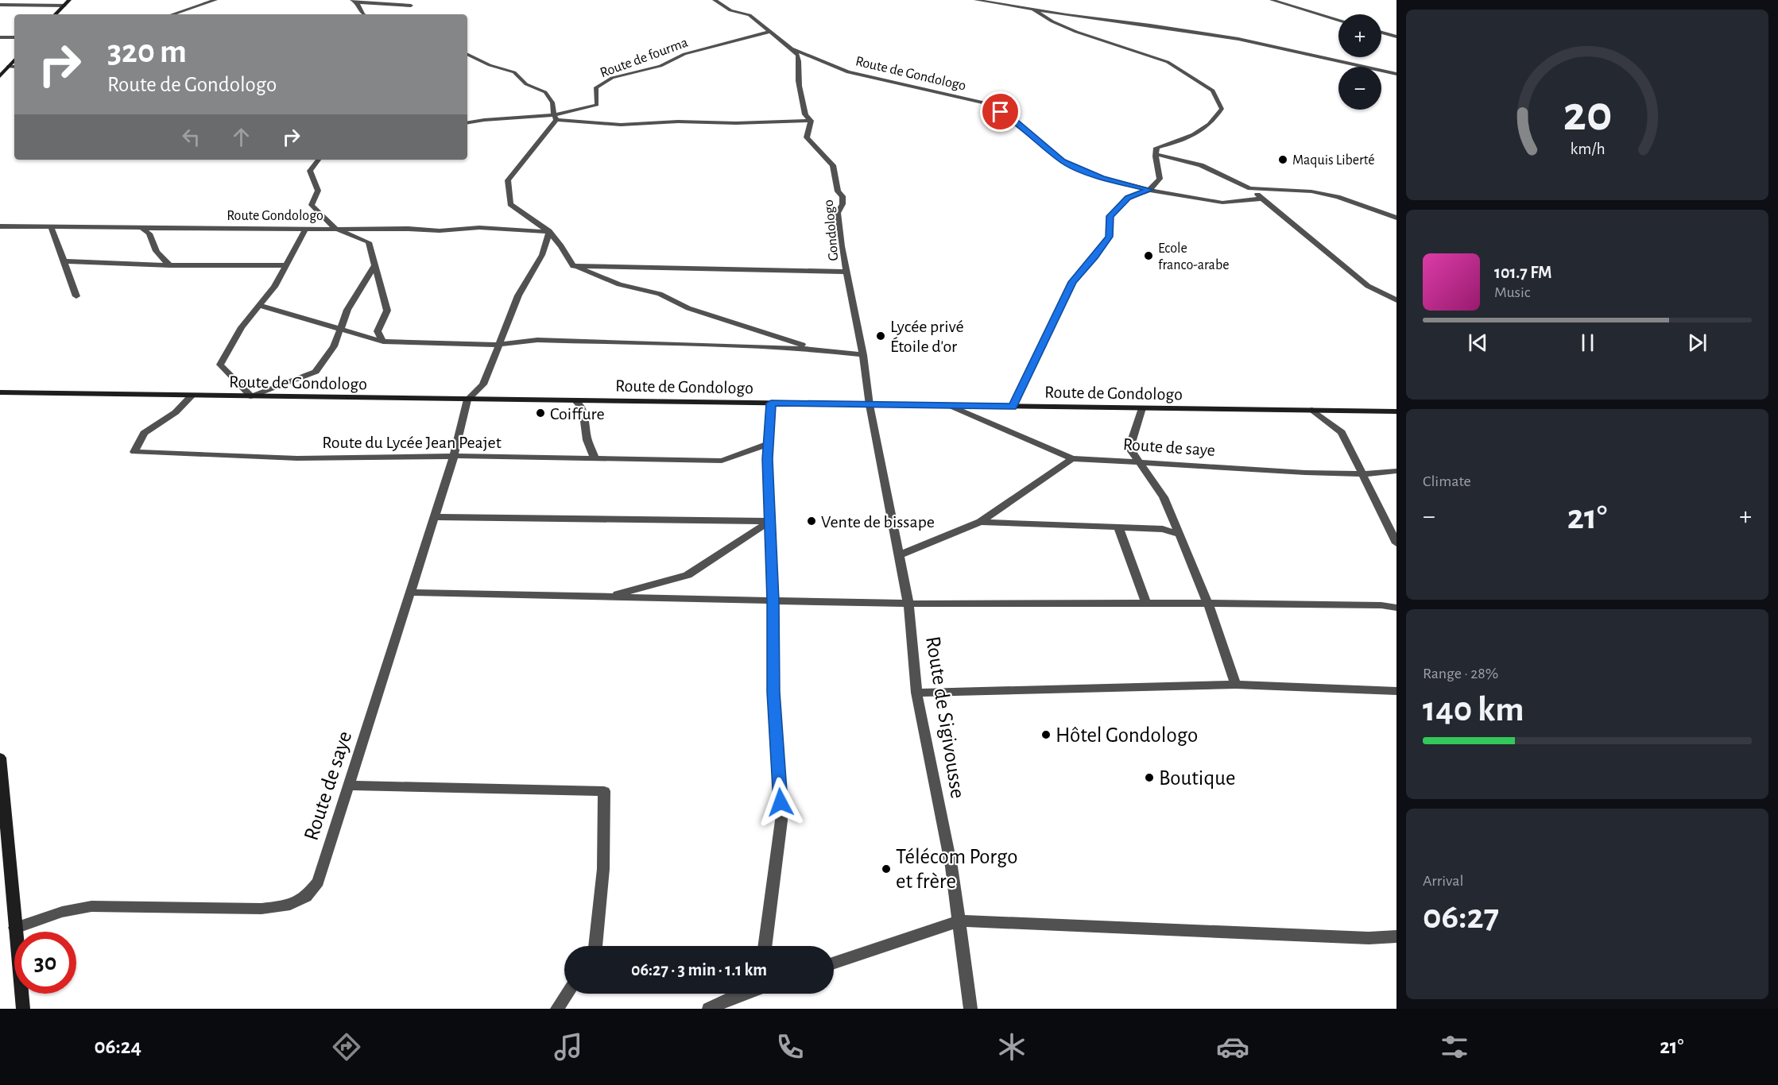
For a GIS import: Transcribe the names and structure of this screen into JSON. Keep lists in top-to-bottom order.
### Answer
{
  "streets": {
    "street": [
      "Route de fourma",
      "Route de Gondologo",
      "Route Gondologo",
      "Gondologo",
      "Route du Lycée Jean Peajet",
      "Route de saye",
      "Route de Sigivousse"
    ]
  },
  "crossings": [
    ["Route de fourma", "Gondologo"],
    ["Route de Gondologo", "Gondologo"],
    ["Route de Gondologo", "Route du Lycée Jean Peajet"],
    ["Route de Gondologo", "Route de saye"],
    ["Route de Gondologo", "Route de Sigivousse"],
    ["Gondologo", "Route de Sigivousse"],
    ["Route du Lycée Jean Peajet", "Route de saye"]
  ],
  "places": [
    "Maquis Liberté",
    "Ecole franco-arabe",
    "Lycée privé Étoile d'or",
    "Coiffure",
    "Vente de bissape",
    "Hôtel Gondologo",
    "Boutique",
    "Télécom Porgo et frère"
  ],
  "page": {
    "map_buttons": ["+", "−"],
    "turn": ["320 m", "Route de Gondologo"],
    "song": ["101.7 FM", "Music"],
    "tile": [
      "Climate",
      ["Range · 28%", "140 km"],
      ["Arrival", "06:27"]
    ],
    "heat": ["−", "21°", "+"],
    "limit": "30",
    "trip": "06:27 · 3 min · 1.1 km",
    "tabs": ["06:24", "21°"],
    "gauge": ["20", "km/h"]
  }
}
